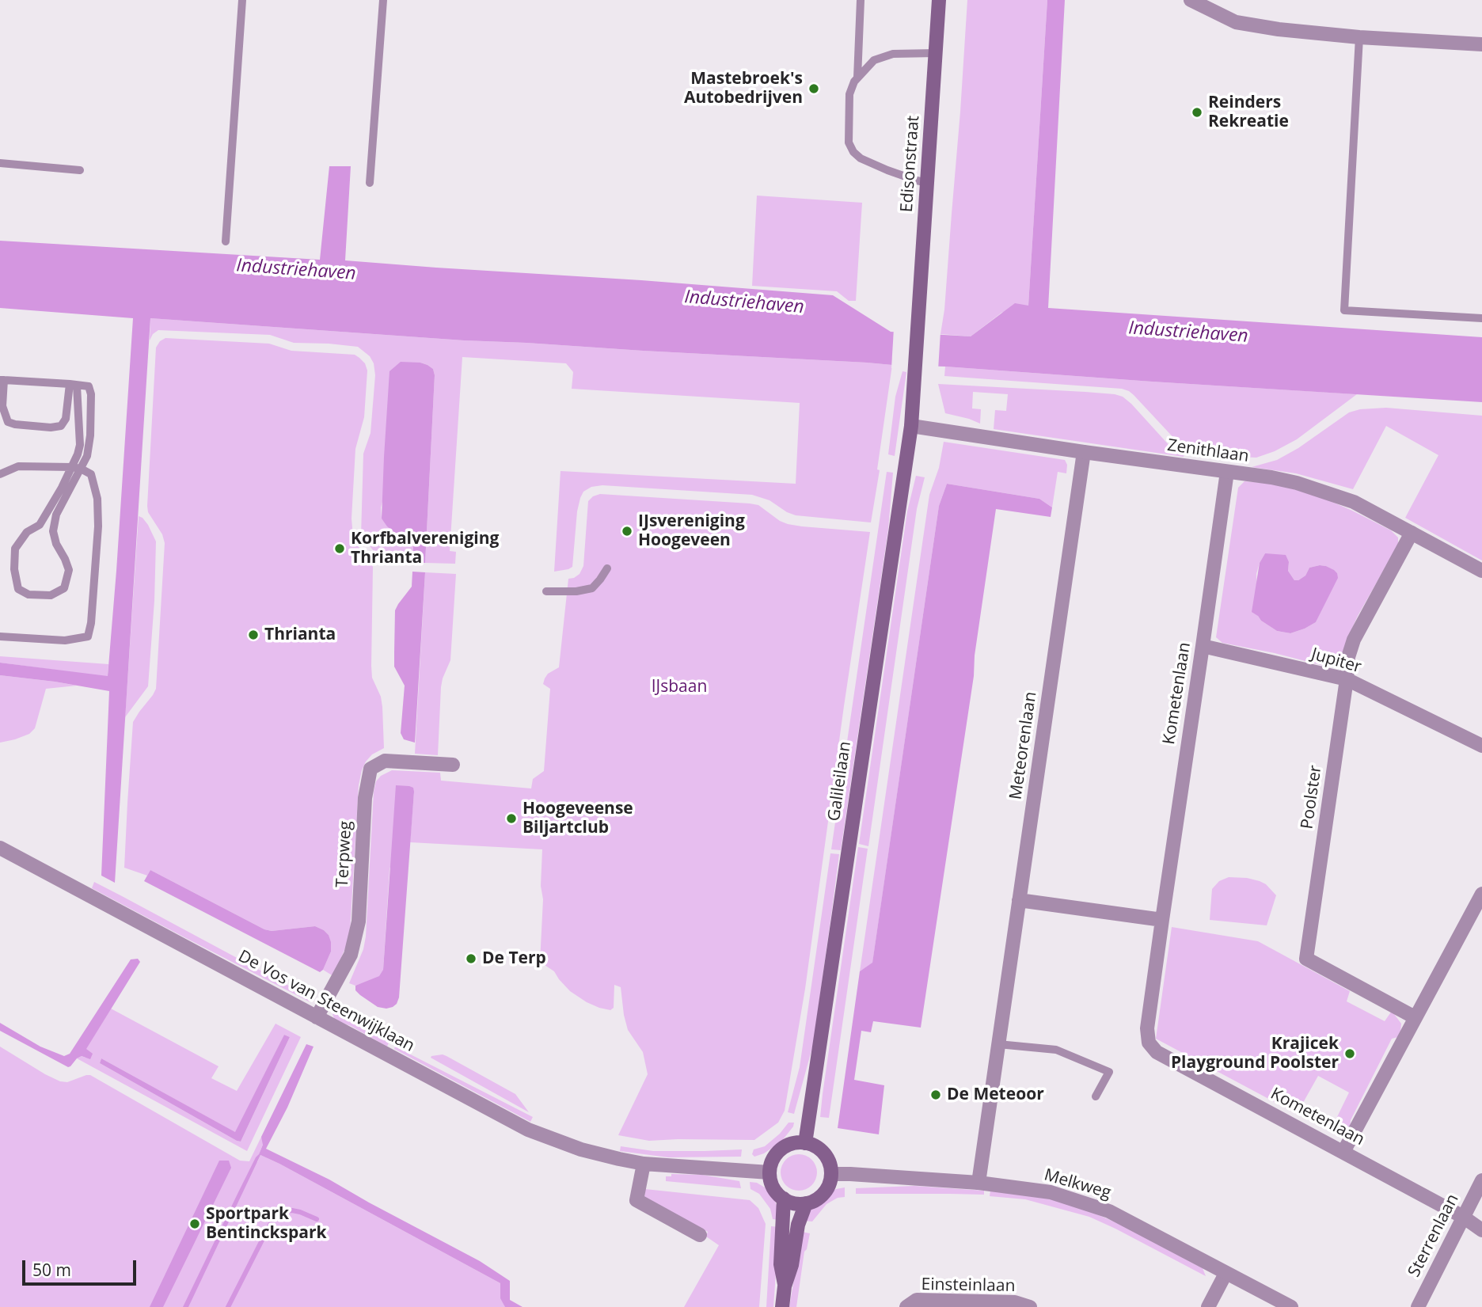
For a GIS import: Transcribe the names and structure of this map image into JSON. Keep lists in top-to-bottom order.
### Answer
{
  "streets": {
    "main road": ["Edisonstraat", "Galileilaan"],
    "street": [
      "Zenithlaan",
      "Jupiter",
      "Kometenlaan",
      "Meteorenlaan",
      "Poolster",
      "Terpweg",
      "De Vos van Steenwijklaan",
      "Melkweg",
      "Sterrenlaan",
      "Einsteinlaan"
    ]
  },
  "crossings": [
    ["Edisonstraat", "Zenithlaan"],
    ["Edisonstraat", "Galileilaan"],
    ["Zenithlaan", "Kometenlaan"],
    ["Zenithlaan", "Meteorenlaan"],
    ["Zenithlaan", "Galileilaan"],
    ["Zenithlaan", "Poolster"],
    ["Jupiter", "Kometenlaan"],
    ["Jupiter", "Poolster"],
    ["Kometenlaan", "Sterrenlaan"],
    ["Meteorenlaan", "Melkweg"],
    ["Galileilaan", "De Vos van Steenwijklaan"],
    ["Galileilaan", "Melkweg"],
    ["Terpweg", "De Vos van Steenwijklaan"],
    ["De Vos van Steenwijklaan", "Melkweg"]
  ],
  "water": ["Industriehaven"],
  "parks": ["IJsbaan"],
  "places": [
    "Mastebroek's Autobedrijven",
    "Reinders Rekreatie",
    "IJsvereniging Hoogeveen",
    "Korfbalvereniging Thrianta",
    "Thrianta",
    "Hoogeveense Biljartclub",
    "De Terp",
    "Krajicek Playground Poolster",
    "De Meteoor",
    "Sportpark Bentinckspark"
  ],
  "scale_bar": "50 m"
}
